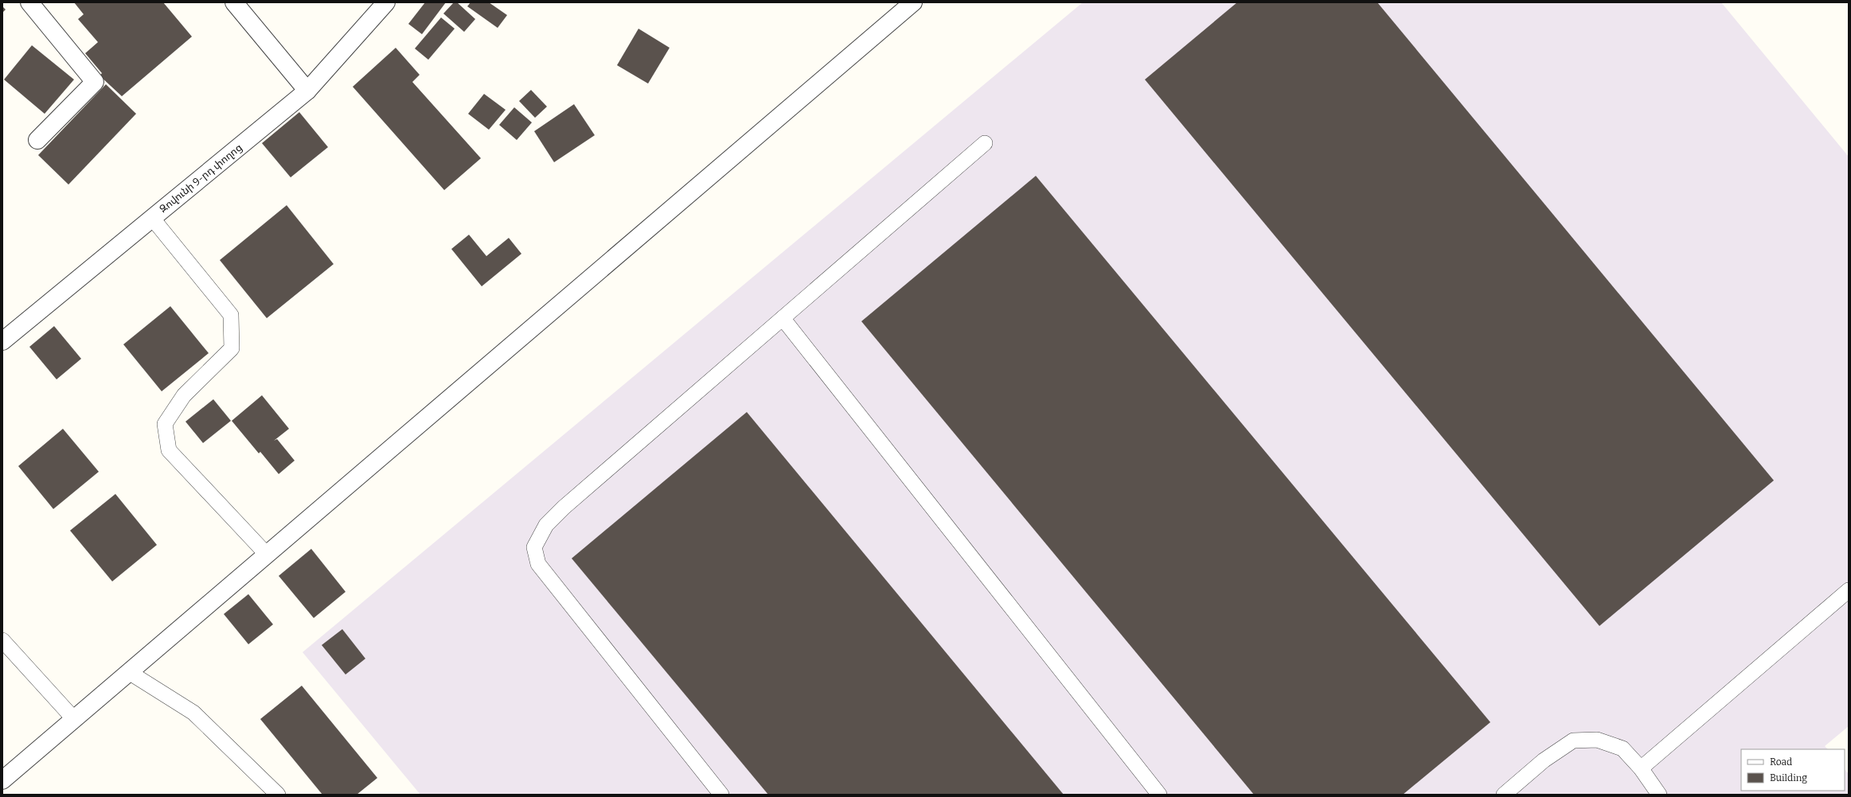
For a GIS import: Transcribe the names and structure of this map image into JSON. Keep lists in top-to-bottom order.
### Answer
{
  "streets": {
    "street": ["Զովունի 9-րդ փողոց"]
  },
  "legend": ["Road", "Building"]
}
